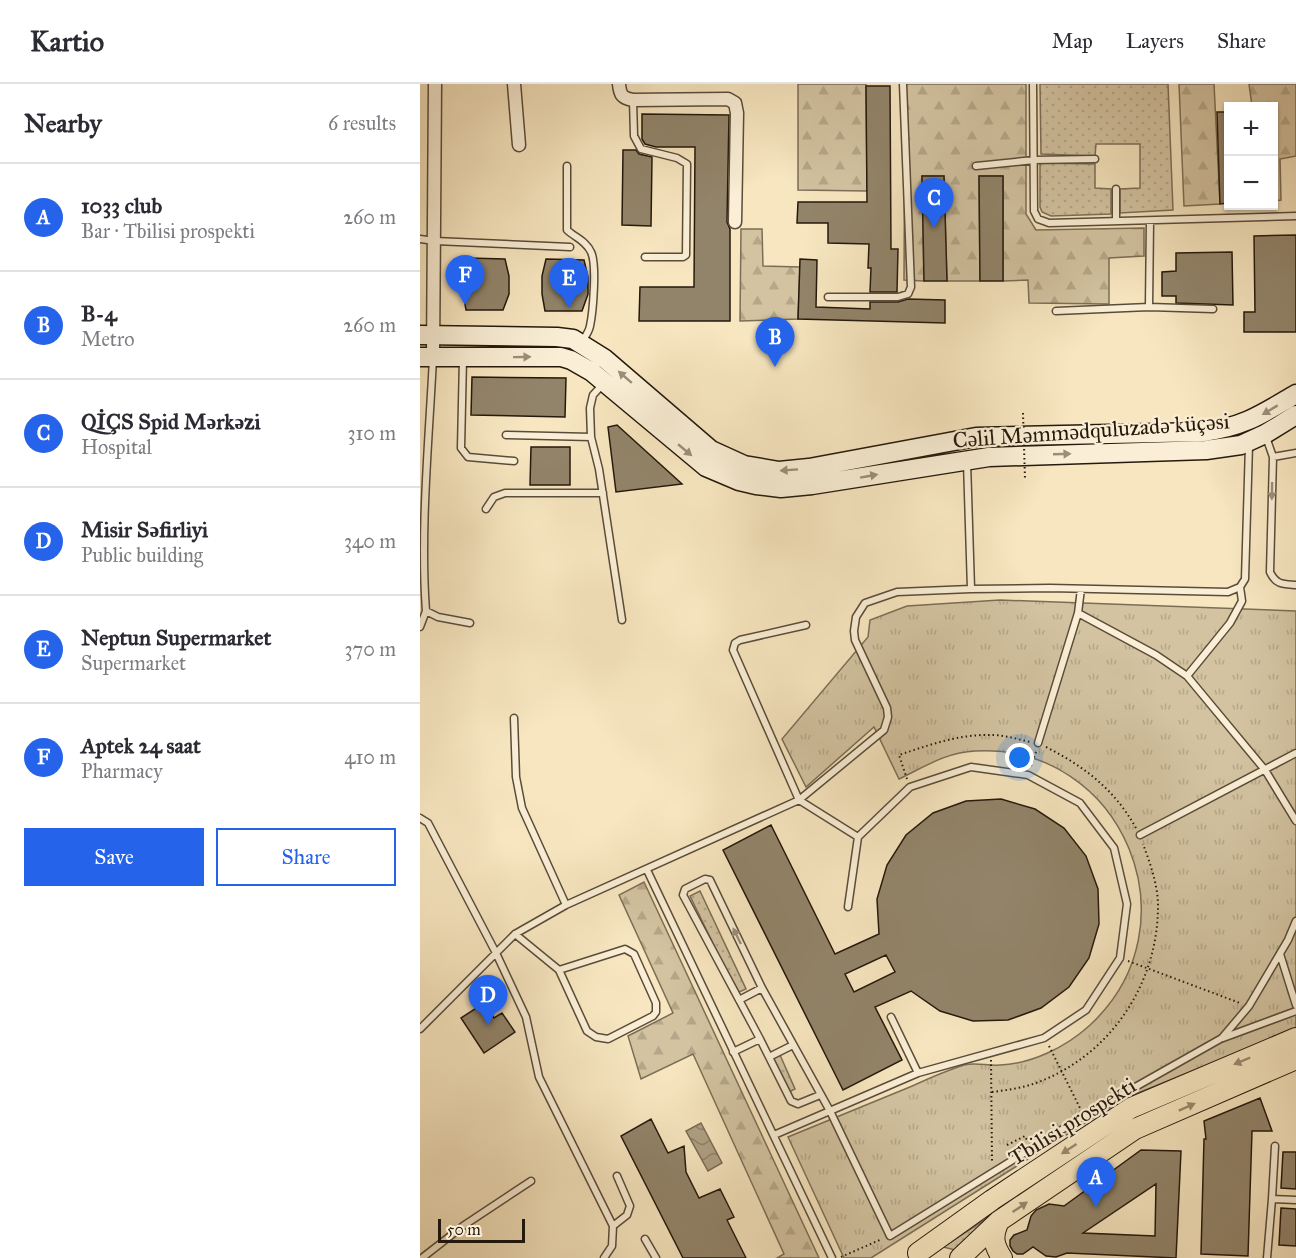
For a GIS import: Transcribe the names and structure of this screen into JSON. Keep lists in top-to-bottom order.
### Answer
{
  "streets": {
    "main road": ["Cəlil Məmmədquluzadə küçəsi", "Tbilisi prospekti"]
  },
  "scale_bar": "50 m",
  "page": {
    "header": "Kartio",
    "nav": ["Map", "Layers", "Share"],
    "heading": ["Nearby", "6 results"],
    "map_buttons": ["+", "−"],
    "list": [
      {
        "mark": "A",
        "name": "1033 club",
        "note": "Bar · Tbilisi prospekti",
        "value": "260 m"
      },
      {
        "mark": "B",
        "name": "B-4",
        "note": "Metro",
        "value": "260 m"
      },
      {
        "mark": "C",
        "name": "QİÇS Spid Mərkəzi",
        "note": "Hospital",
        "value": "310 m"
      },
      {
        "mark": "D",
        "name": "Misir Səfirliyi",
        "note": "Public building",
        "value": "340 m"
      },
      {
        "mark": "E",
        "name": "Neptun Supermarket",
        "note": "Supermarket",
        "value": "370 m"
      },
      {
        "mark": "F",
        "name": "Aptek 24 saat",
        "note": "Pharmacy",
        "value": "410 m"
      }
    ],
    "pins": [
      "C",
      "F",
      "E",
      "B",
      "D",
      "A"
    ],
    "buttons": ["Save", "Share"],
    "scale": "50 m"
  }
}
